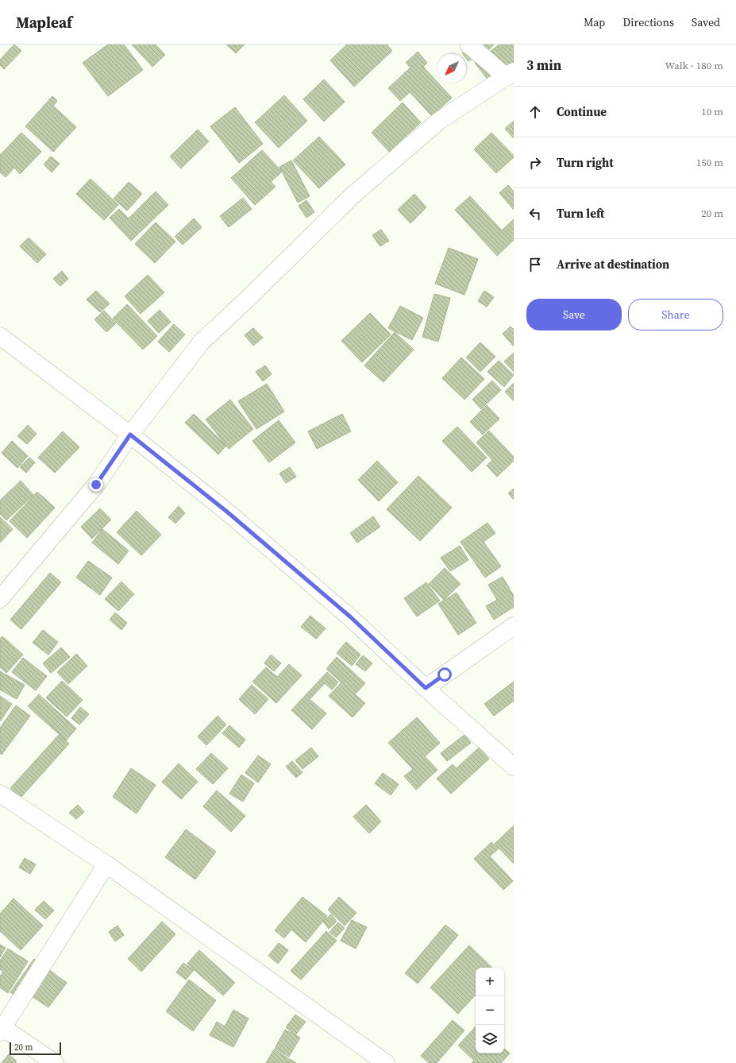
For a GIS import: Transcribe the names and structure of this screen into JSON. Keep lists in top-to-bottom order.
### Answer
{
  "scale_bar": "20 m",
  "north": "bottom left",
  "page": {
    "header": "Mapleaf",
    "nav": ["Map", "Directions", "Saved"],
    "heading": ["3 min", "Walk · 180 m"],
    "list": [
      ["Continue", "10 m"],
      ["Turn right", "150 m"],
      ["Turn left", "20 m"],
      "Arrive at destination"
    ],
    "buttons": ["Save", "Share"],
    "map_buttons": ["+", "−"],
    "scale": "20 m"
  }
}
